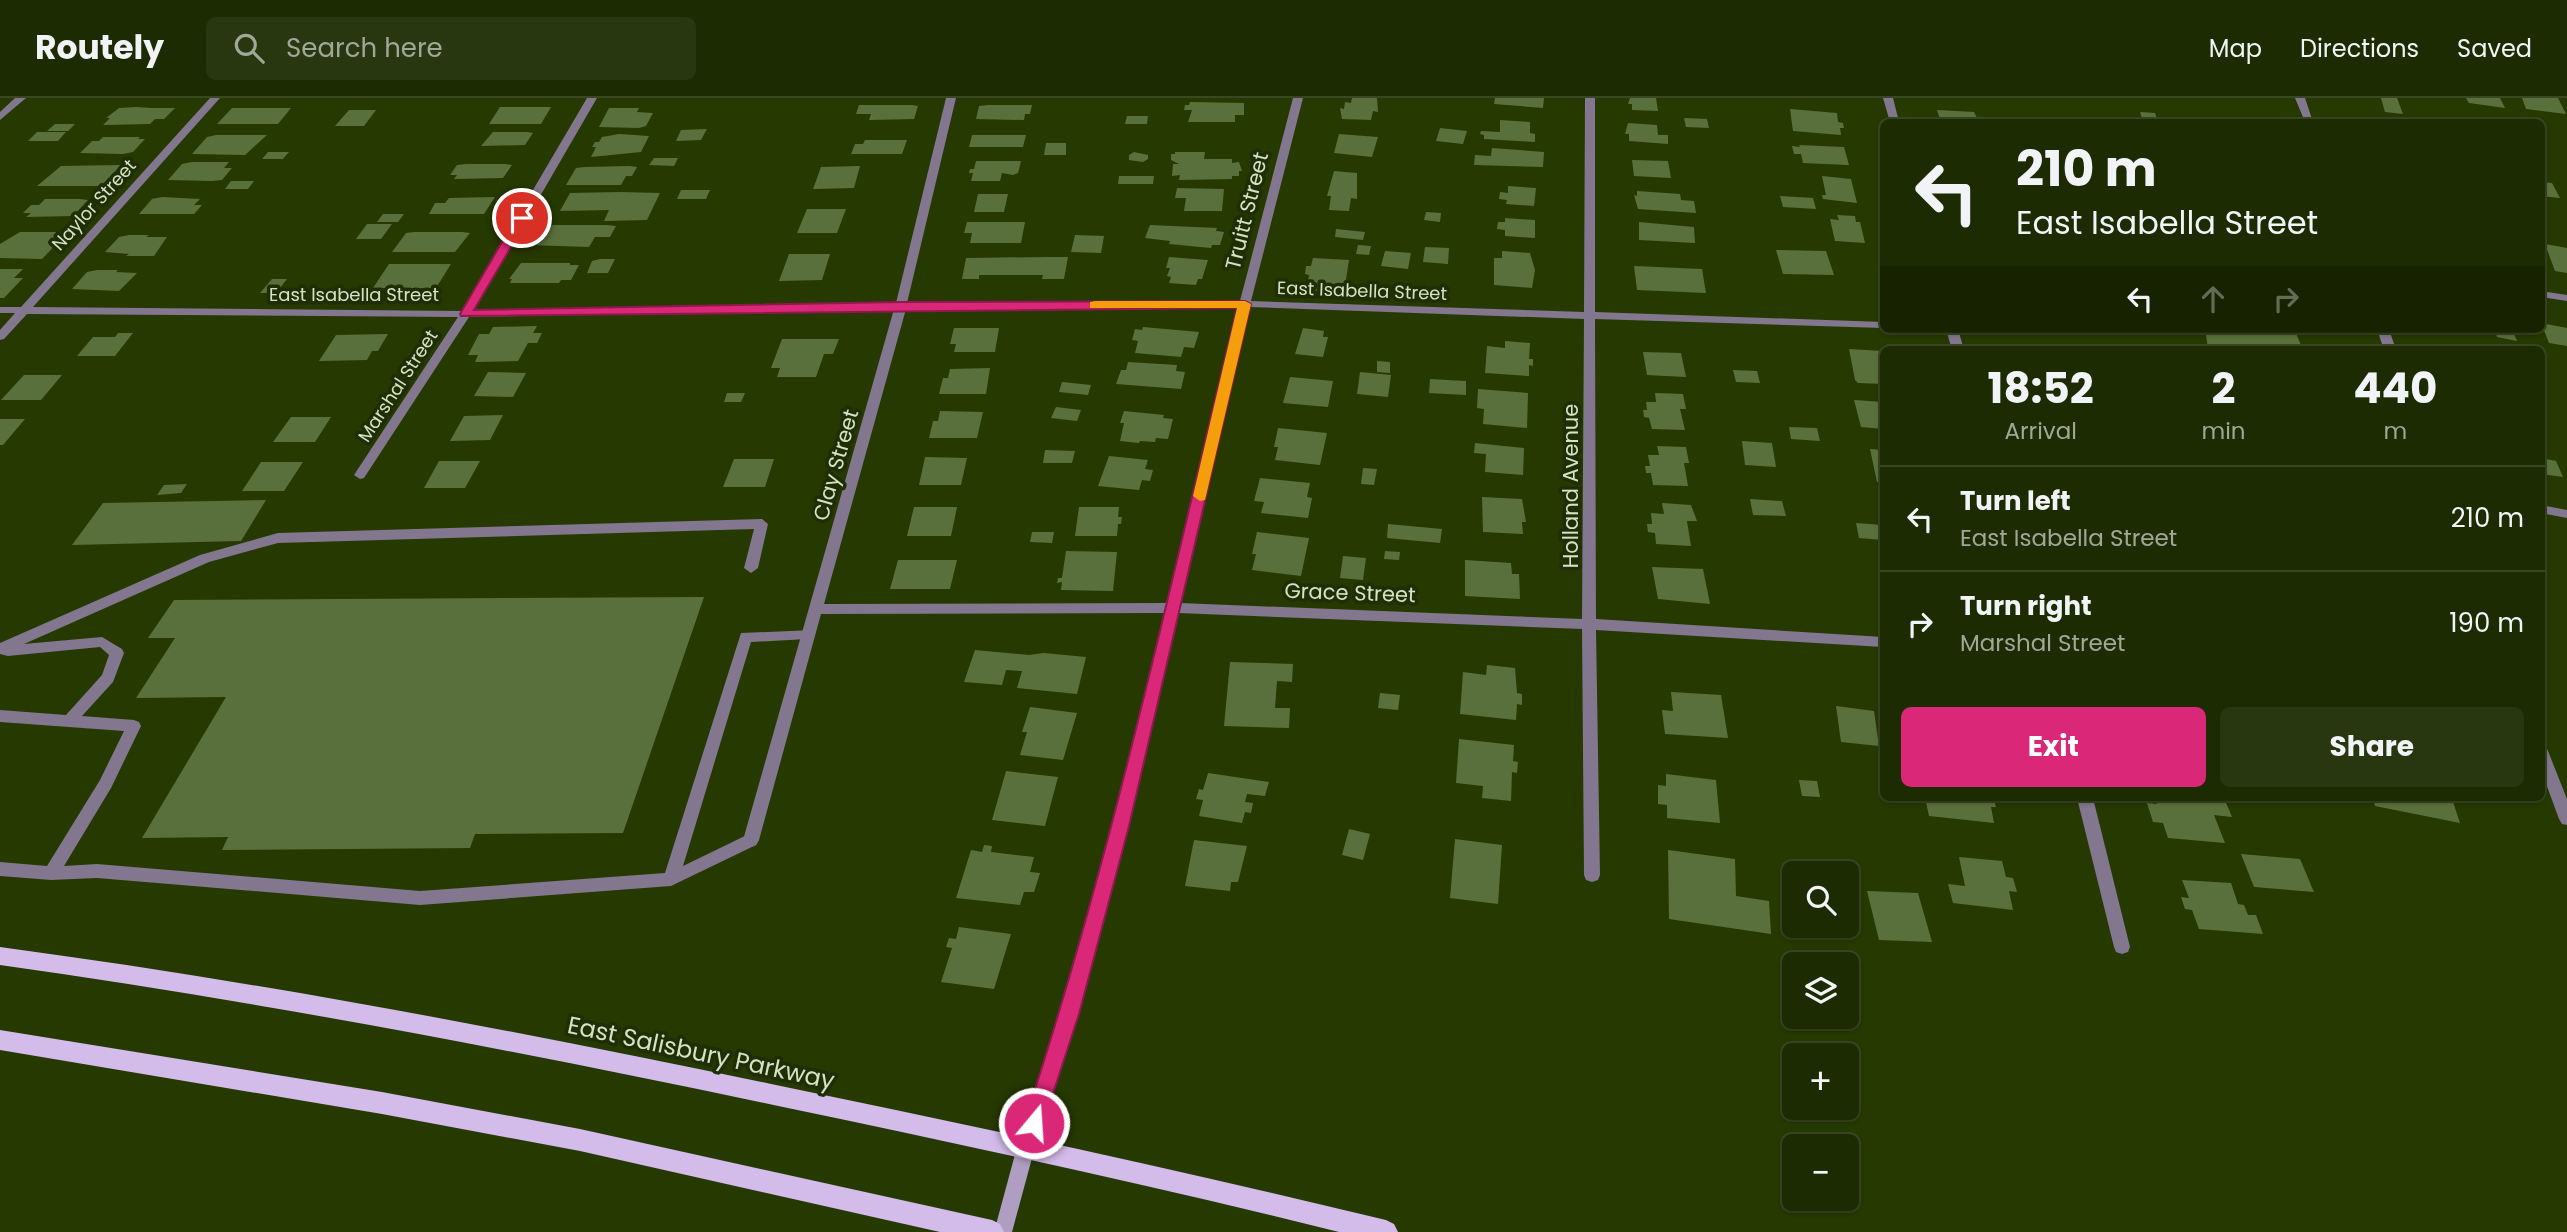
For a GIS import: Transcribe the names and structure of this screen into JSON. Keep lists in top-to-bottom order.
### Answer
{
  "streets": {
    "main road": ["East Salisbury Parkway"],
    "street": [
      "Naylor Street",
      "Truitt Street",
      "East Isabella Street",
      "Marshal Street",
      "Clay Street",
      "Holland Avenue",
      "Grace Street"
    ]
  },
  "crossings": [
    ["Naylor Street", "East Isabella Street"],
    ["Truitt Street", "East Isabella Street"],
    ["Truitt Street", "Grace Street"],
    ["Truitt Street", "East Salisbury Parkway"],
    ["East Isabella Street", "Marshal Street"],
    ["East Isabella Street", "Clay Street"],
    ["East Isabella Street", "Holland Avenue"],
    ["Clay Street", "Grace Street"],
    ["Holland Avenue", "Grace Street"]
  ],
  "page": {
    "header": "Routely",
    "search": "Search here",
    "nav": ["Map", "Directions", "Saved"],
    "turn": ["210 m", "East Isabella Street"],
    "eta": [
      "18:52",
      "Arrival",
      "2",
      "min",
      "440",
      "m"
    ],
    "list": [
      {
        "name": "Turn left",
        "note": "East Isabella Street",
        "value": "210 m"
      },
      {
        "name": "Turn right",
        "note": "Marshal Street",
        "value": "190 m"
      }
    ],
    "buttons": ["Exit", "Share"],
    "map_buttons": ["+", "−"]
  }
}
